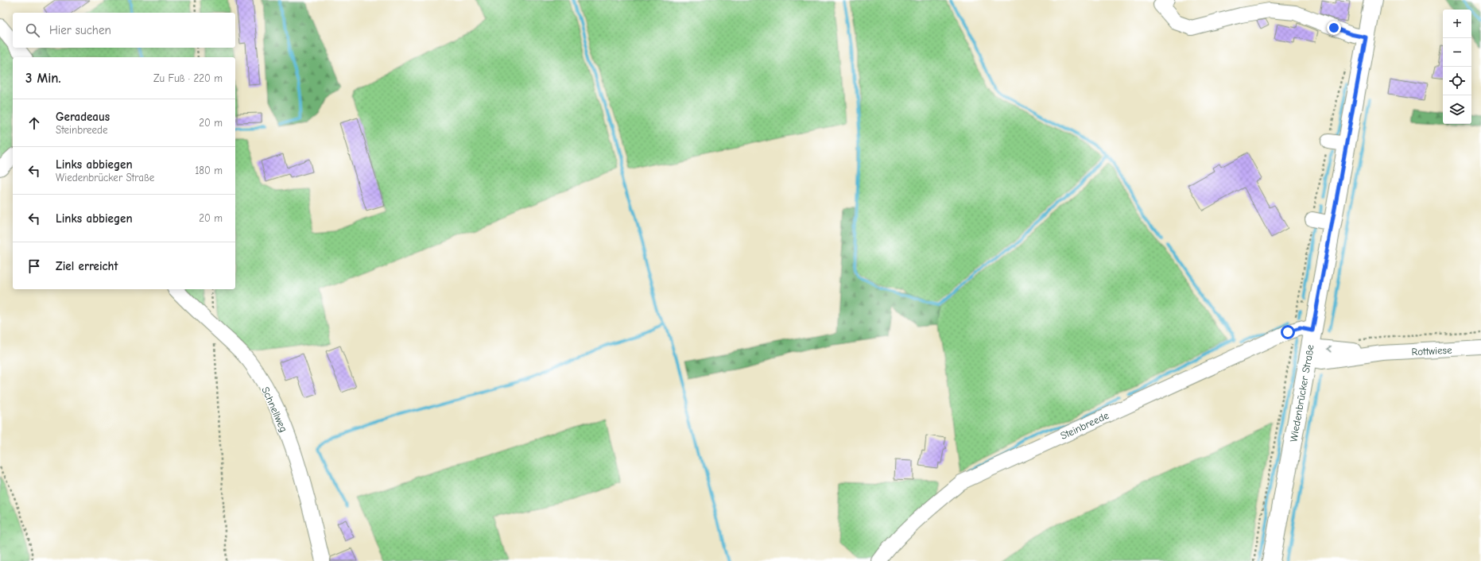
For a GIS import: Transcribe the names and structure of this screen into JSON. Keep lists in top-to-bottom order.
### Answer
{
  "streets": {
    "main road": ["Wiedenbrücker Straße"],
    "street": ["Rottwiese", "Schnellweg", "Steinbreede"]
  },
  "crossings": [
    ["Rottwiese", "Wiedenbrücker Straße"],
    ["Rottwiese", "Steinbreede"],
    ["Wiedenbrücker Straße", "Steinbreede"]
  ],
  "page": {
    "map_buttons": ["+", "−"],
    "search": "Hier suchen",
    "heading": ["3 Min.", "Zu Fuß · 220 m"],
    "list": [
      ["Geradeaus", "Steinbreede", "20 m"],
      ["Links abbiegen", "Wiedenbrücker Straße", "180 m"],
      ["Links abbiegen", "20 m"],
      "Ziel erreicht"
    ]
  }
}
